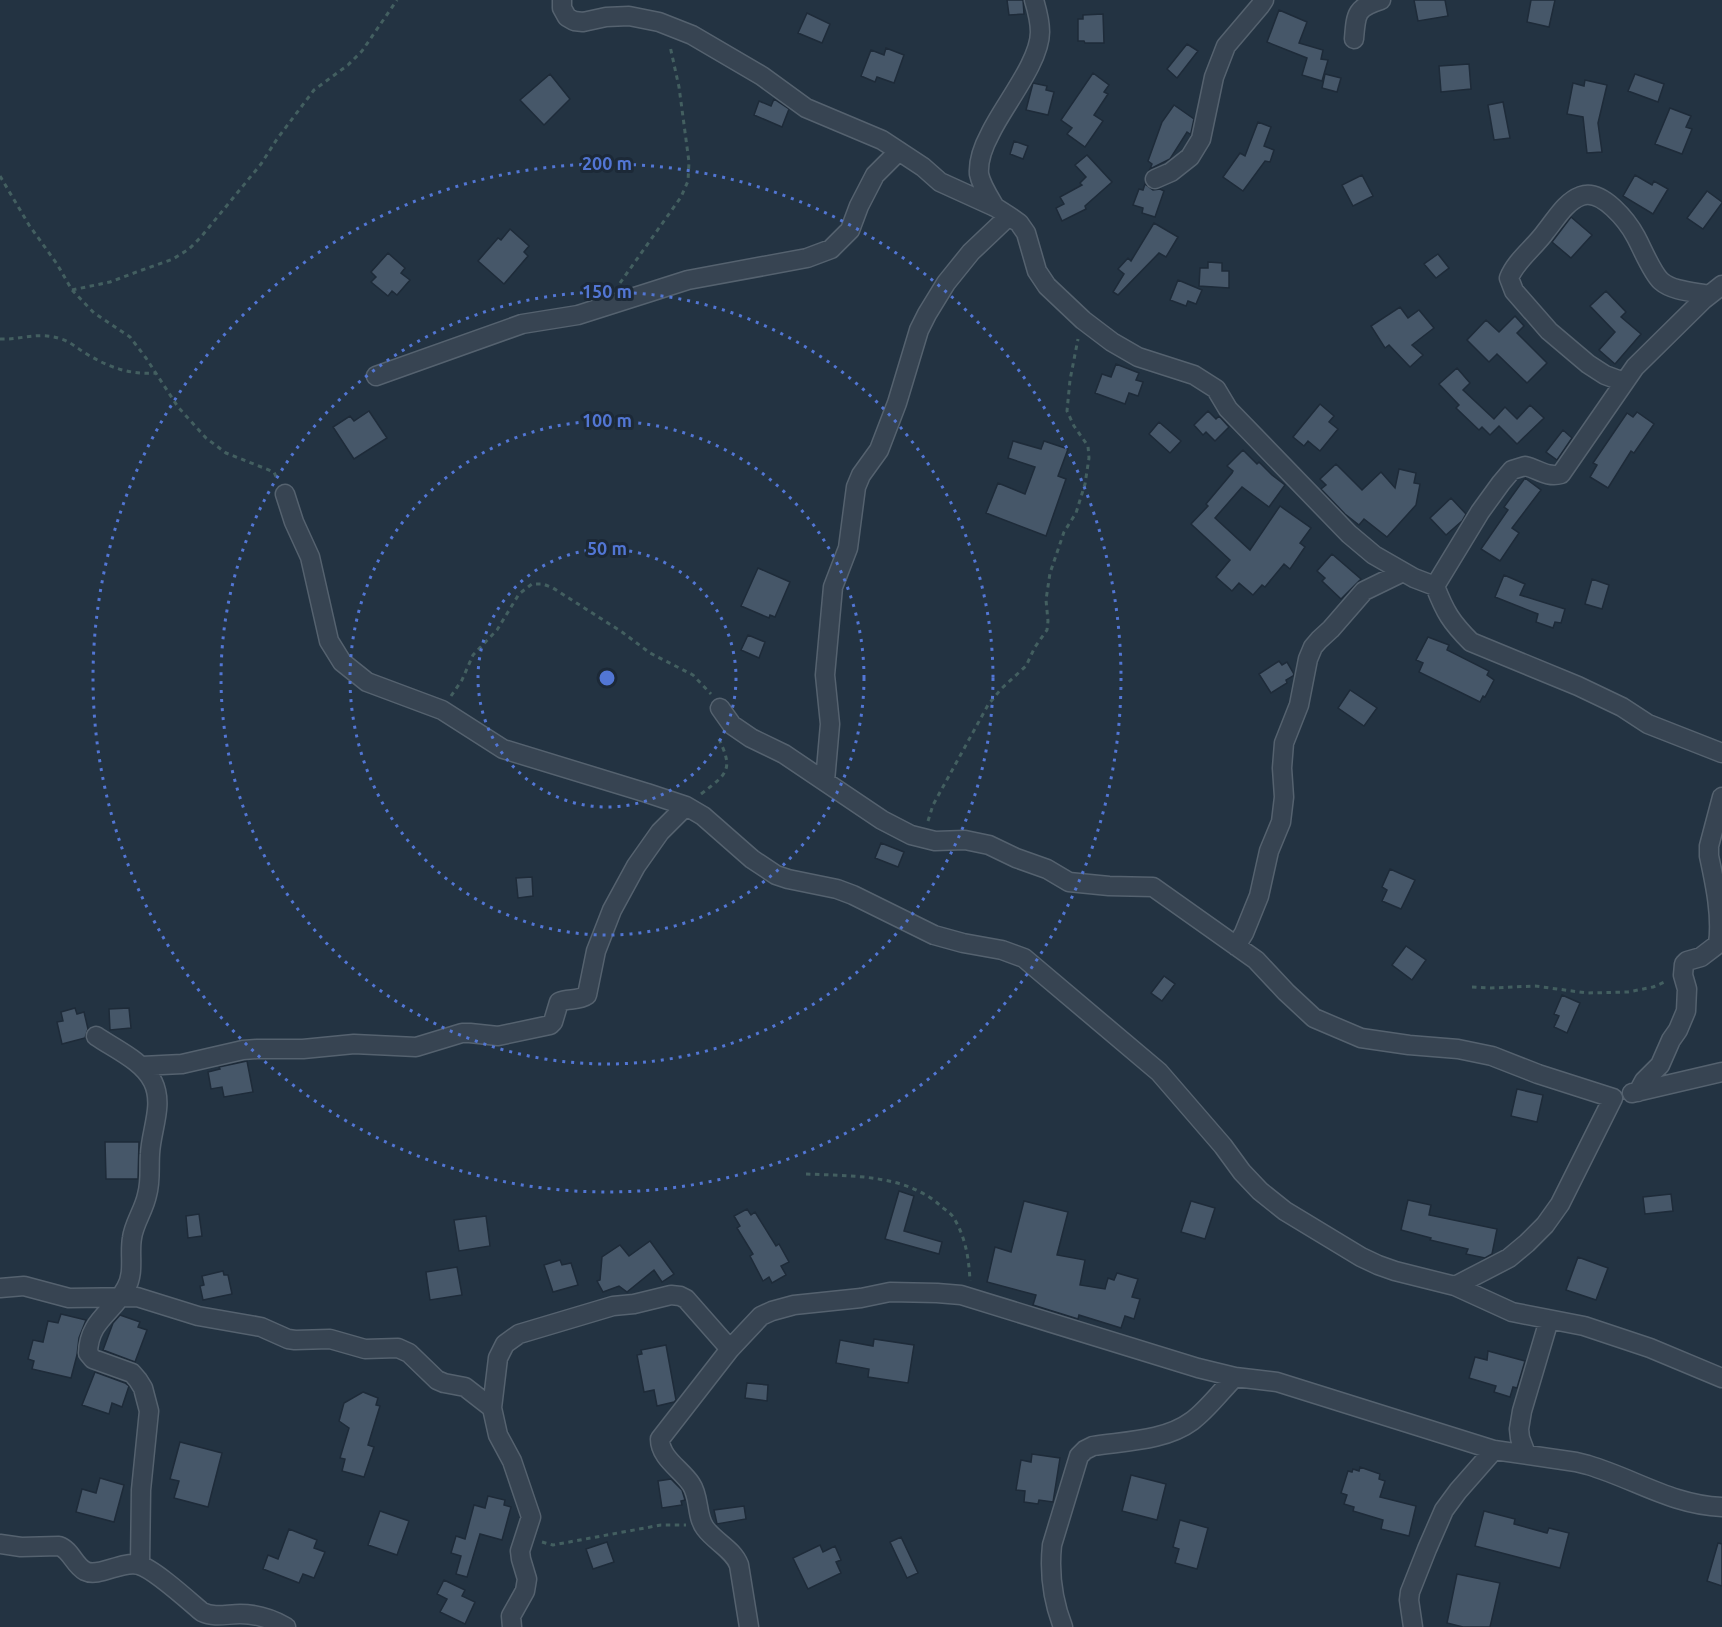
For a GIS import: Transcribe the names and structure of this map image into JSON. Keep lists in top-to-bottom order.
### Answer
{
  "rings": [
    "200 m",
    "150 m",
    "100 m",
    "50 m"
  ]
}
